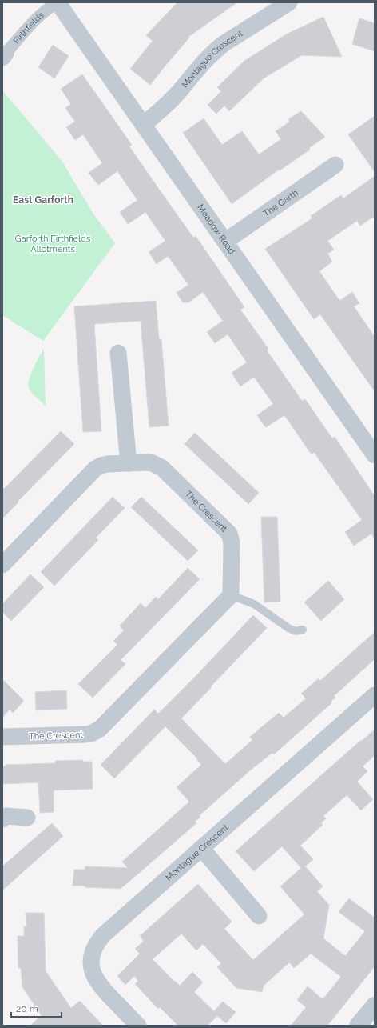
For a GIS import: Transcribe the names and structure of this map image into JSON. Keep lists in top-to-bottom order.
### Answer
{
  "streets": {
    "street": [
      "Firthfields",
      "Montague Crescent",
      "The Garth",
      "Meadow Road",
      "The Crescent"
    ]
  },
  "crossings": [
    ["Montague Crescent", "Meadow Road"],
    ["The Garth", "Meadow Road"]
  ],
  "districts": ["East Garforth"],
  "parks": ["Garforth Firthfields Allotments"],
  "scale_bar": "20 m"
}
